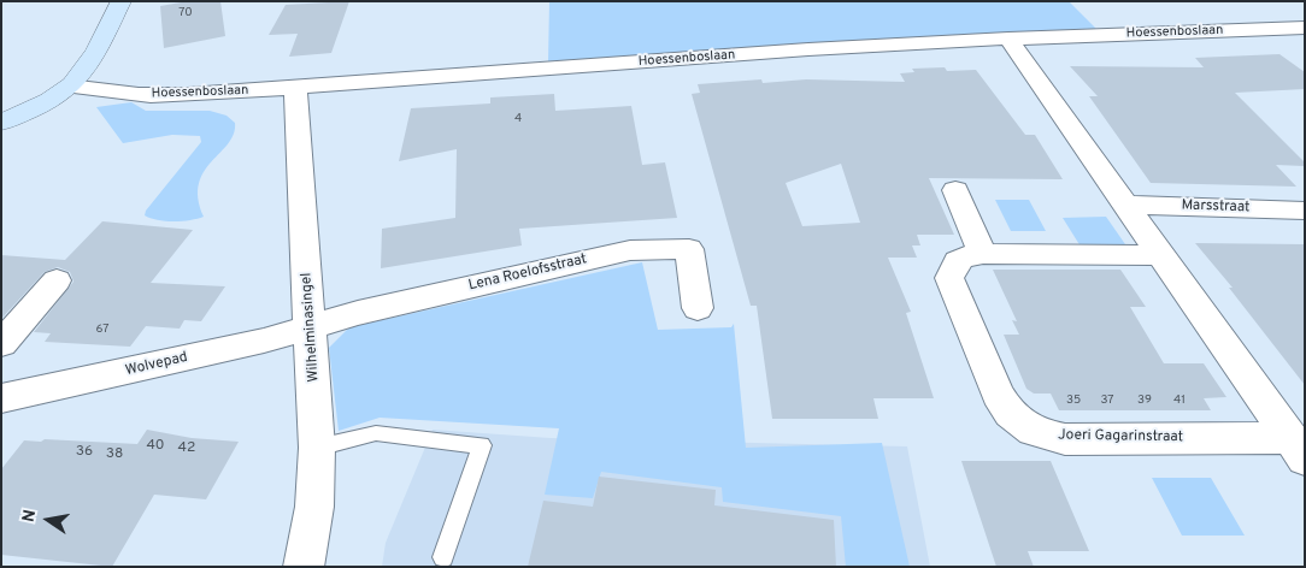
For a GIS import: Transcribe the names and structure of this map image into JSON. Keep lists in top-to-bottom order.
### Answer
{
  "streets": {
    "street": [
      "Hoessenboslaan",
      "Marsstraat",
      "Lena Roelofsstraat",
      "Wilhelminasingel",
      "Wolvepad",
      "Joeri Gagarinstraat"
    ]
  },
  "crossings": [
    ["Hoessenboslaan", "Wilhelminasingel"],
    ["Hoessenboslaan", "Joeri Gagarinstraat"],
    ["Marsstraat", "Joeri Gagarinstraat"],
    ["Lena Roelofsstraat", "Wilhelminasingel"],
    ["Lena Roelofsstraat", "Wolvepad"],
    ["Wilhelminasingel", "Wolvepad"]
  ],
  "house_numbers": [
    "70",
    "4",
    "67",
    "35",
    "37",
    "39",
    "41",
    "40",
    "42",
    "36",
    "38"
  ],
  "north": "left"
}
